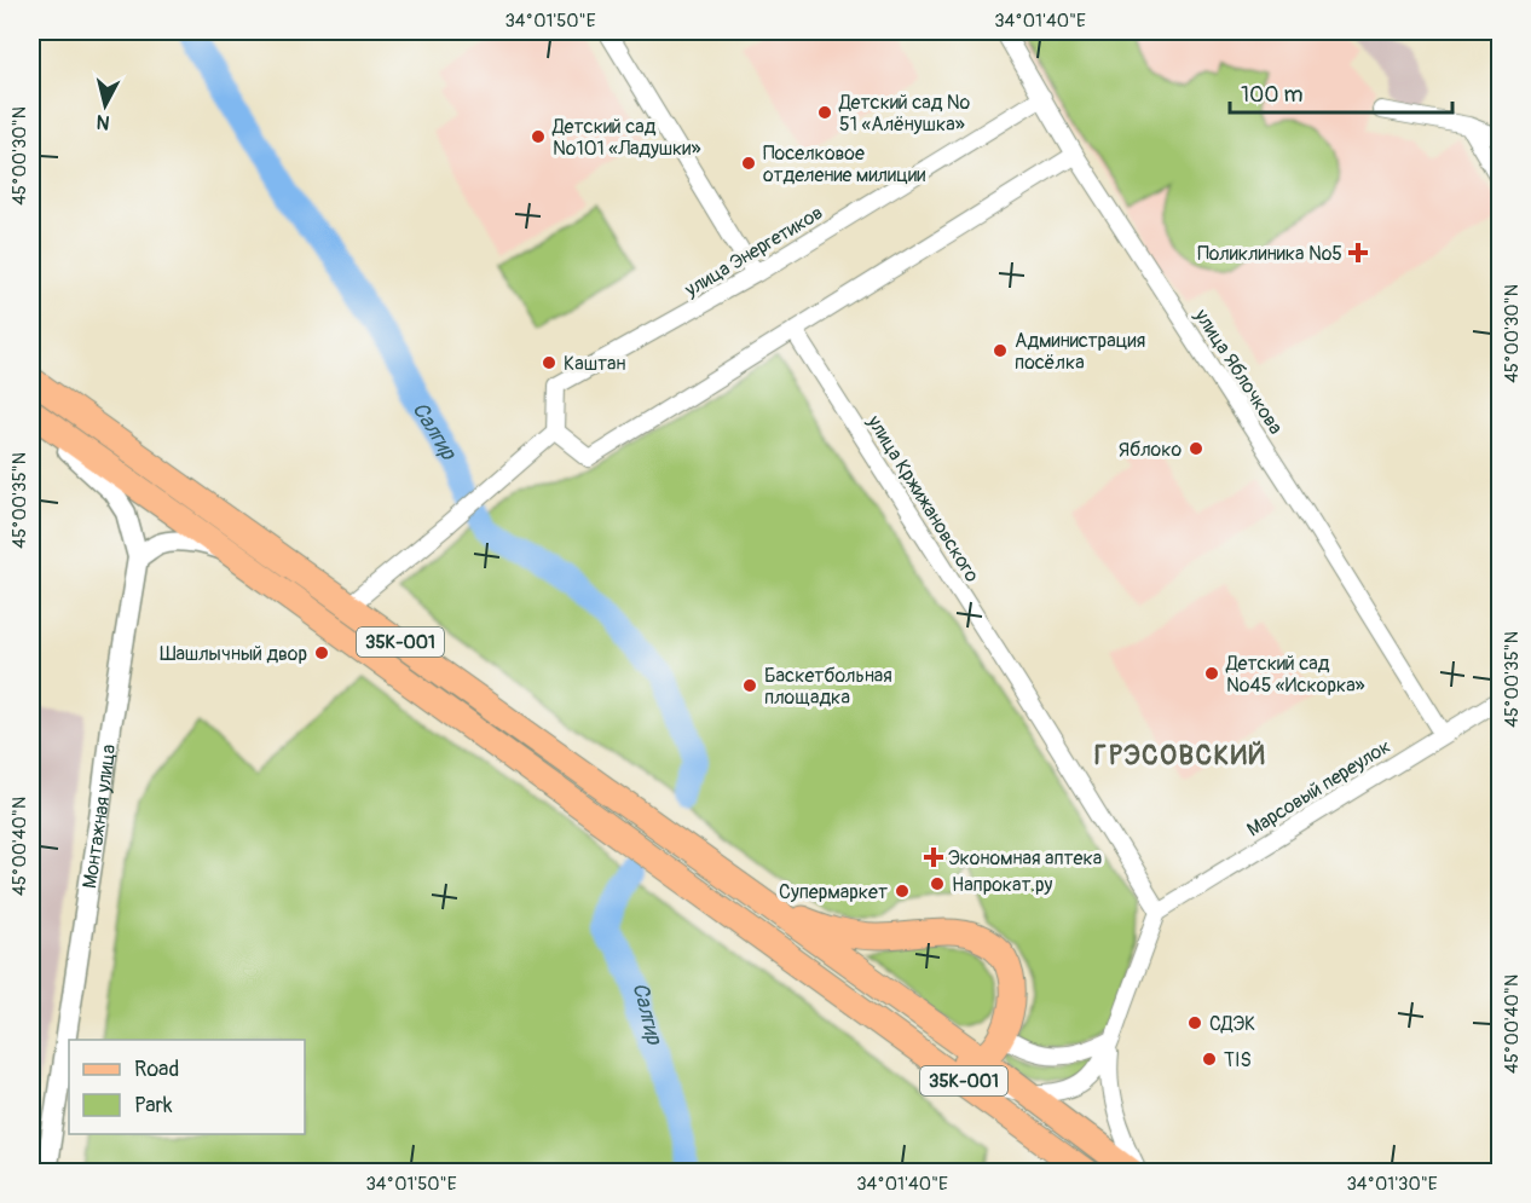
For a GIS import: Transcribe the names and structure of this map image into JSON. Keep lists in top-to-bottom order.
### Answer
{
  "streets": {
    "main road": ["35К-001"],
    "street": [
      "улица Энергетиков",
      "улица Яблочкова",
      "улица Кржижановского",
      "Марсовый переулок",
      "Монтажная улица"
    ]
  },
  "crossings": [
    ["улица Энергетиков", "улица Яблочкова"],
    ["улица Яблочкова", "Марсовый переулок"],
    ["улица Кржижановского", "Марсовый переулок"]
  ],
  "districts": ["ГРЭСОВСКИЙ"],
  "water": ["Салгир"],
  "places": {
    "other": [
      "Детский сад № 51 «Алёнушка»",
      "Детский сад №101 «Ладушки»",
      "Поселковое отделение милиции",
      "Администрация посёлка",
      "Каштан",
      "Яблоко",
      "Шашлычный двор",
      "Детский сад №45 «Искорка»",
      "Баскетбольная площадка",
      "Напрокат.ру",
      "Супермаркет",
      "СДЭК",
      "TIS"
    ],
    "health": ["Поликлиника №5", "Экономная аптека"]
  },
  "legend": ["Road", "Park"],
  "scale_bar": "100 m",
  "north": "bottom",
  "coordinates": [
    "34°01'50\"E",
    "34°01'40\"E",
    "45°00'30\"N",
    "45°00'35\"N",
    "45°00'40\"N",
    "34°01'30\"E"
  ]
}
